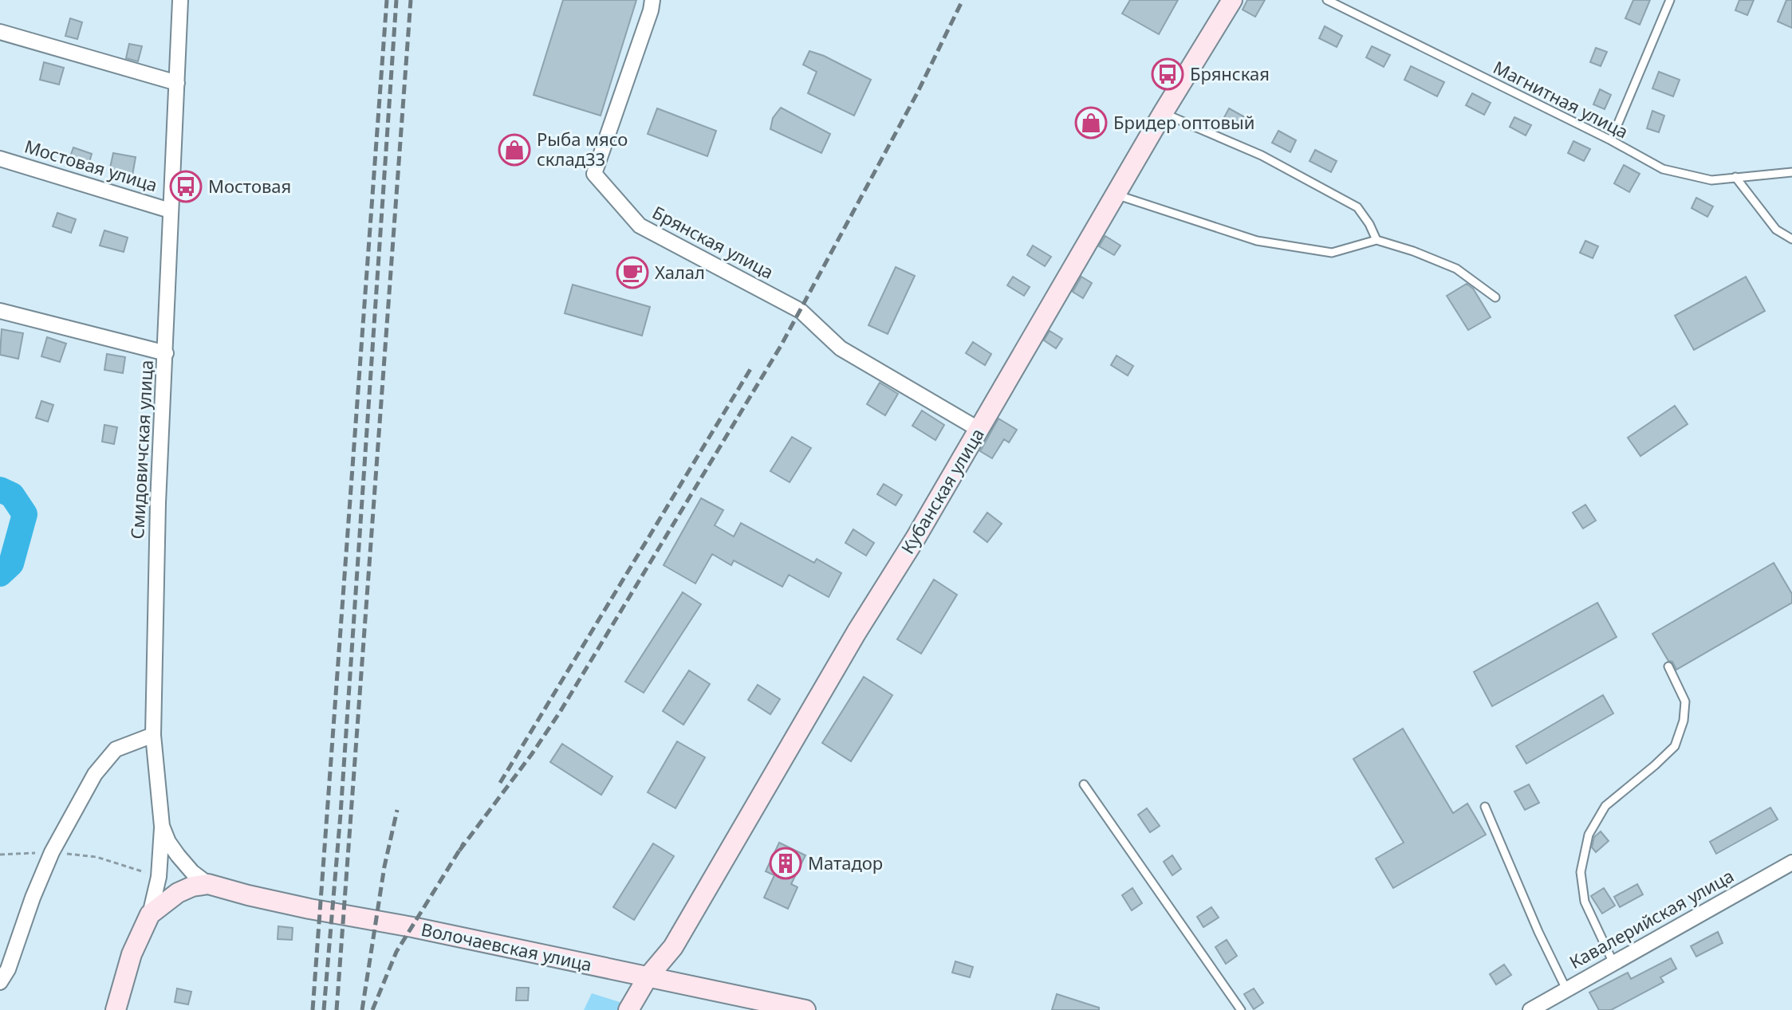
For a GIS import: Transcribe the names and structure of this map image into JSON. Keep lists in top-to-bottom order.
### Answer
{
  "streets": {
    "main road": ["Кубанская улица", "Волочаевская улица"],
    "street": [
      "Мостовая улица",
      "Брянская улица",
      "Смидовичская улица",
      "Кавалерийская улица"
    ],
    "lane": ["Магнитная улица"]
  },
  "crossings": [
    ["Мостовая улица", "Смидовичская улица"],
    ["Брянская улица", "Кубанская улица"],
    ["Смидовичская улица", "Волочаевская улица"],
    ["Кубанская улица", "Волочаевская улица"]
  ],
  "places": {
    "bus stop": ["Брянская", "Мостовая"],
    "shop": ["Бридер оптовый", "Рыба мясо склад33"],
    "cafe": ["Халал"],
    "building": ["Матадор"]
  }
}
